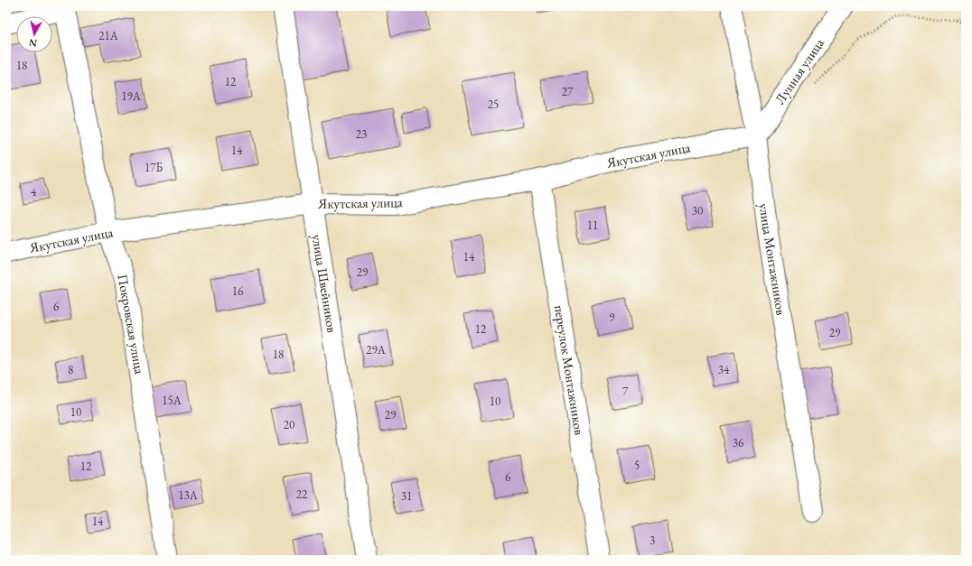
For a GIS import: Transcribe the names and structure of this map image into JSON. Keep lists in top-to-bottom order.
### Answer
{
  "streets": {
    "street": [
      "Лунная улица",
      "Якутская улица",
      "улица Монтажников",
      "улица Швейников",
      "Покровская улица",
      "переулок Монтажников"
    ]
  },
  "crossings": [
    ["Лунная улица", "Якутская улица"],
    ["Лунная улица", "улица Монтажников"],
    ["Якутская улица", "улица Монтажников"],
    ["Якутская улица", "улица Швейников"],
    ["Якутская улица", "Покровская улица"],
    ["Якутская улица", "переулок Монтажников"]
  ],
  "house_numbers": [
    "21А",
    "18",
    "12",
    "27",
    "19А",
    "25",
    "23",
    "14",
    "17Б",
    "4",
    "30",
    "11",
    "14",
    "29",
    "16",
    "6",
    "9",
    "12",
    "29",
    "29А",
    "18",
    "8",
    "34",
    "7",
    "15А",
    "10",
    "10",
    "29",
    "20",
    "36",
    "5",
    "12",
    "6",
    "22",
    "13А",
    "31",
    "14",
    "3"
  ],
  "north": "bottom"
}
